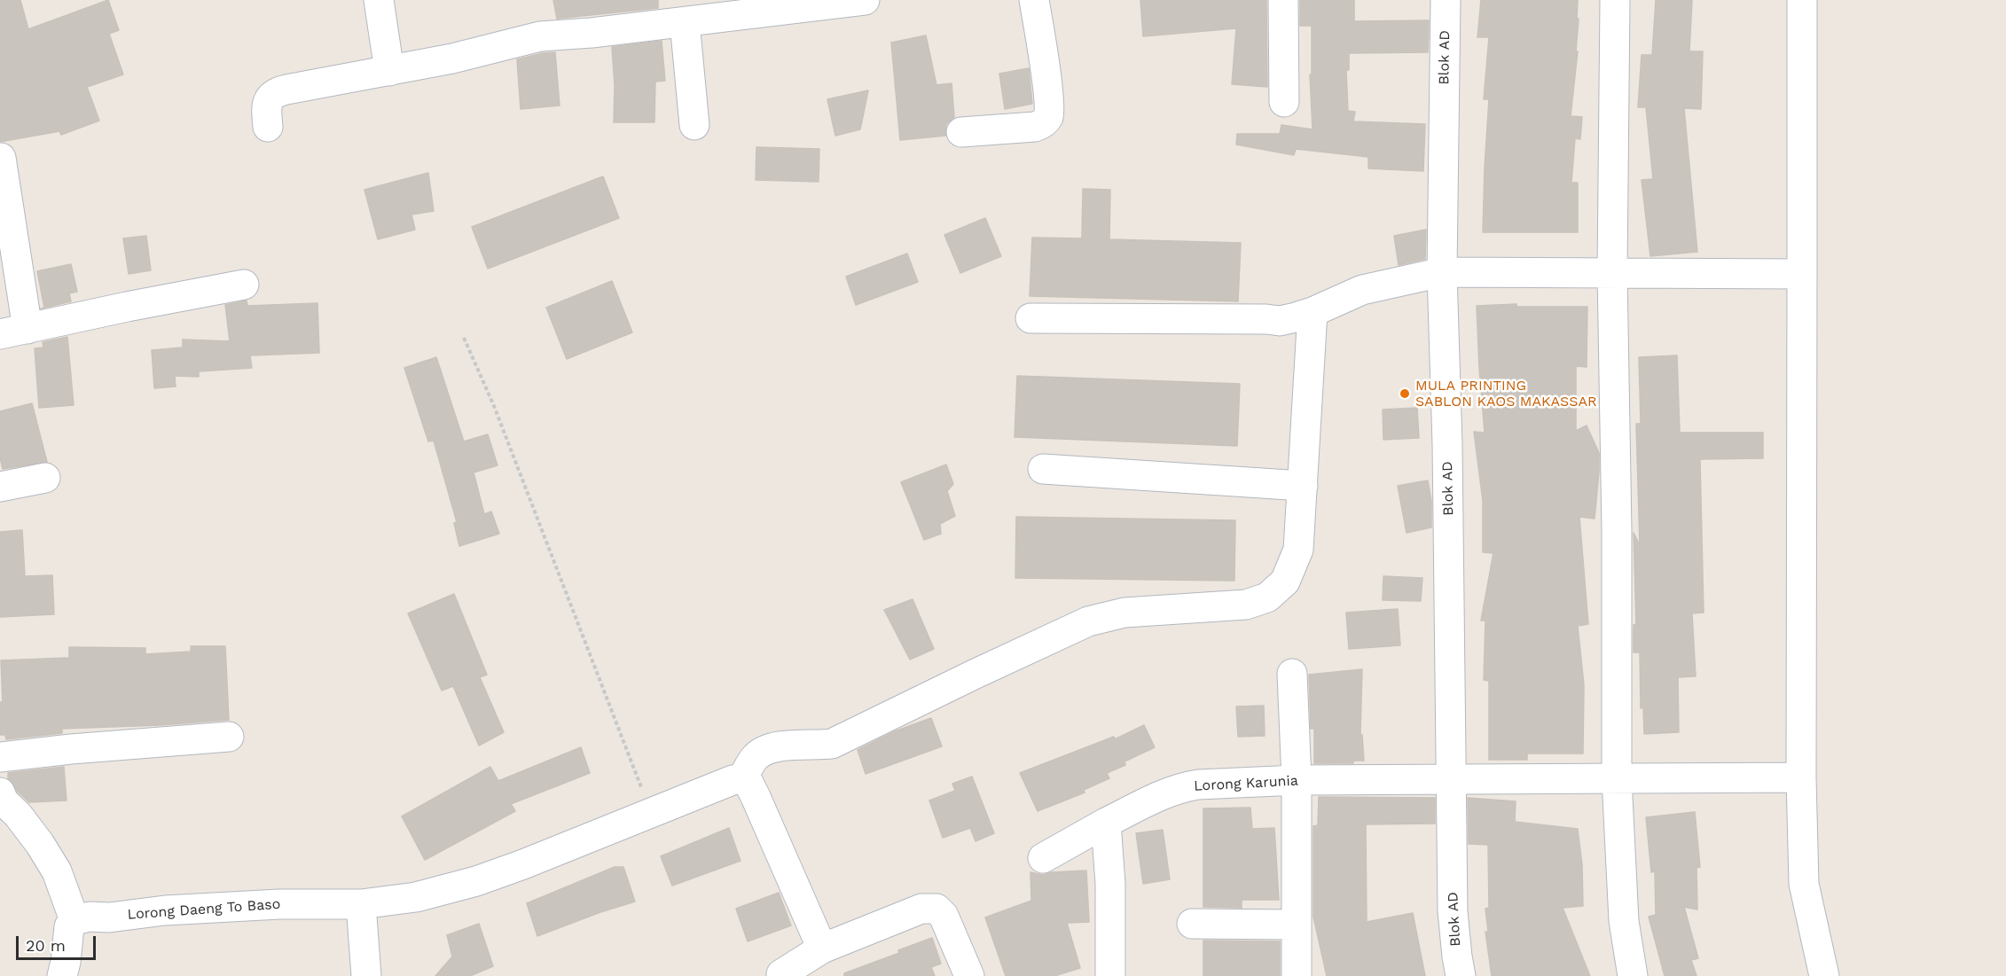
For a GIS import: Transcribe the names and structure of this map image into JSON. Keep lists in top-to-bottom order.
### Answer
{
  "streets": {
    "street": ["Blok AD", "Lorong Karunia", "Lorong Daeng To Baso"]
  },
  "crossings": [
    ["Blok AD", "Lorong Karunia"]
  ],
  "places": ["MULA PRINTING SABLON KAOS MAKASSAR"],
  "scale_bar": "20 m"
}
